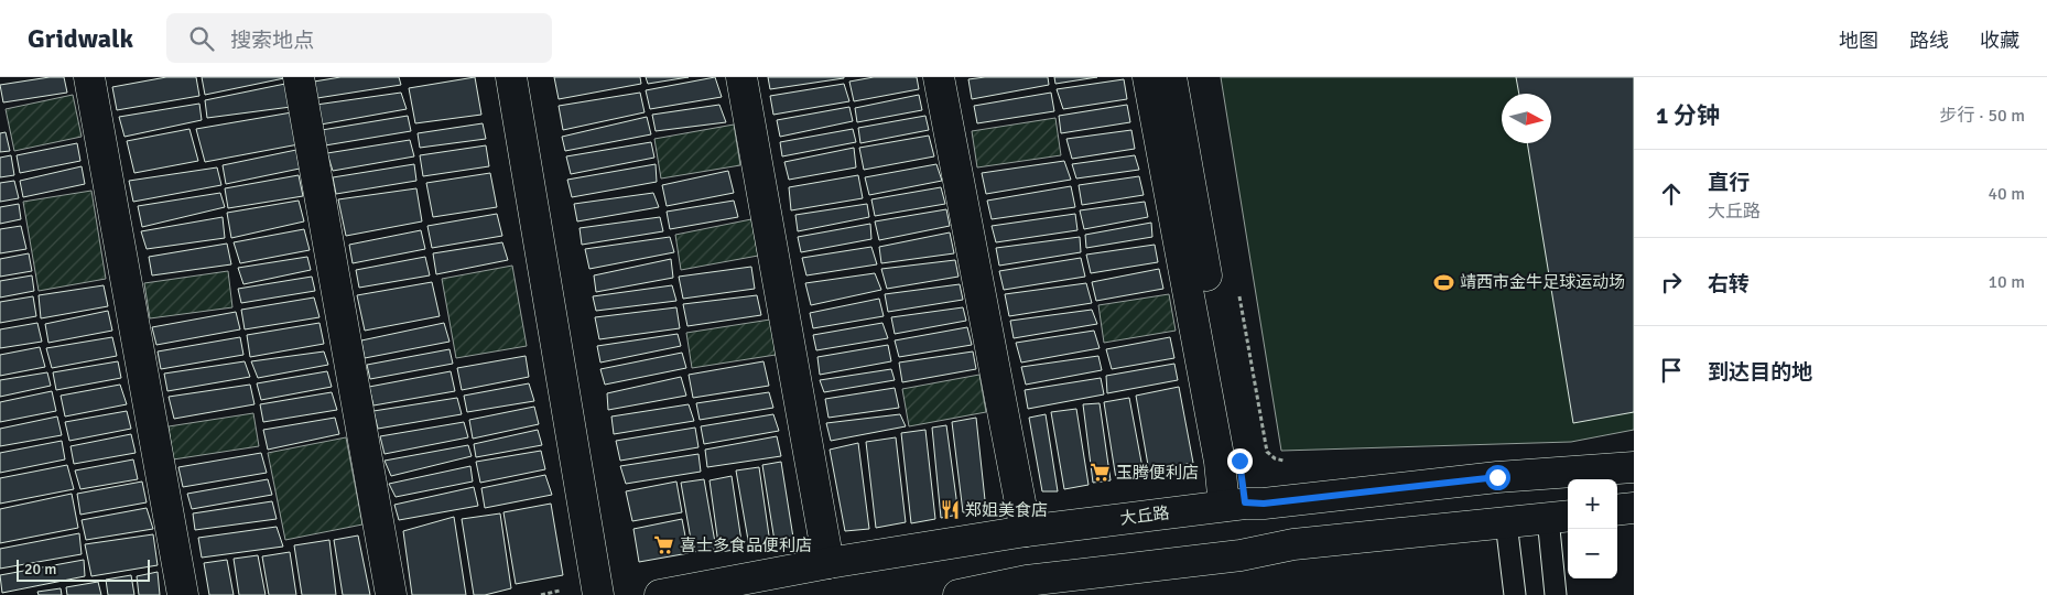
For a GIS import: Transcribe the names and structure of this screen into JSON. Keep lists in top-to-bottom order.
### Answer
{
  "streets": {
    "street": ["大丘路"]
  },
  "places": {
    "sports": ["靖西市金牛足球运动场"],
    "supermarket": ["玉腾便利店", "喜士多食品便利店"],
    "restaurant": ["郑姐美食店"]
  },
  "scale_bar": "20 m",
  "north": "right",
  "page": {
    "header": "Gridwalk",
    "search": "搜索地点",
    "nav": ["地图", "路线", "收藏"],
    "heading": ["1 分钟", "步行 · 50 m"],
    "list": [
      ["直行", "大丘路", "40 m"],
      ["右转", "10 m"],
      "到达目的地"
    ],
    "map_buttons": ["+", "−"],
    "scale": "20 m"
  }
}
